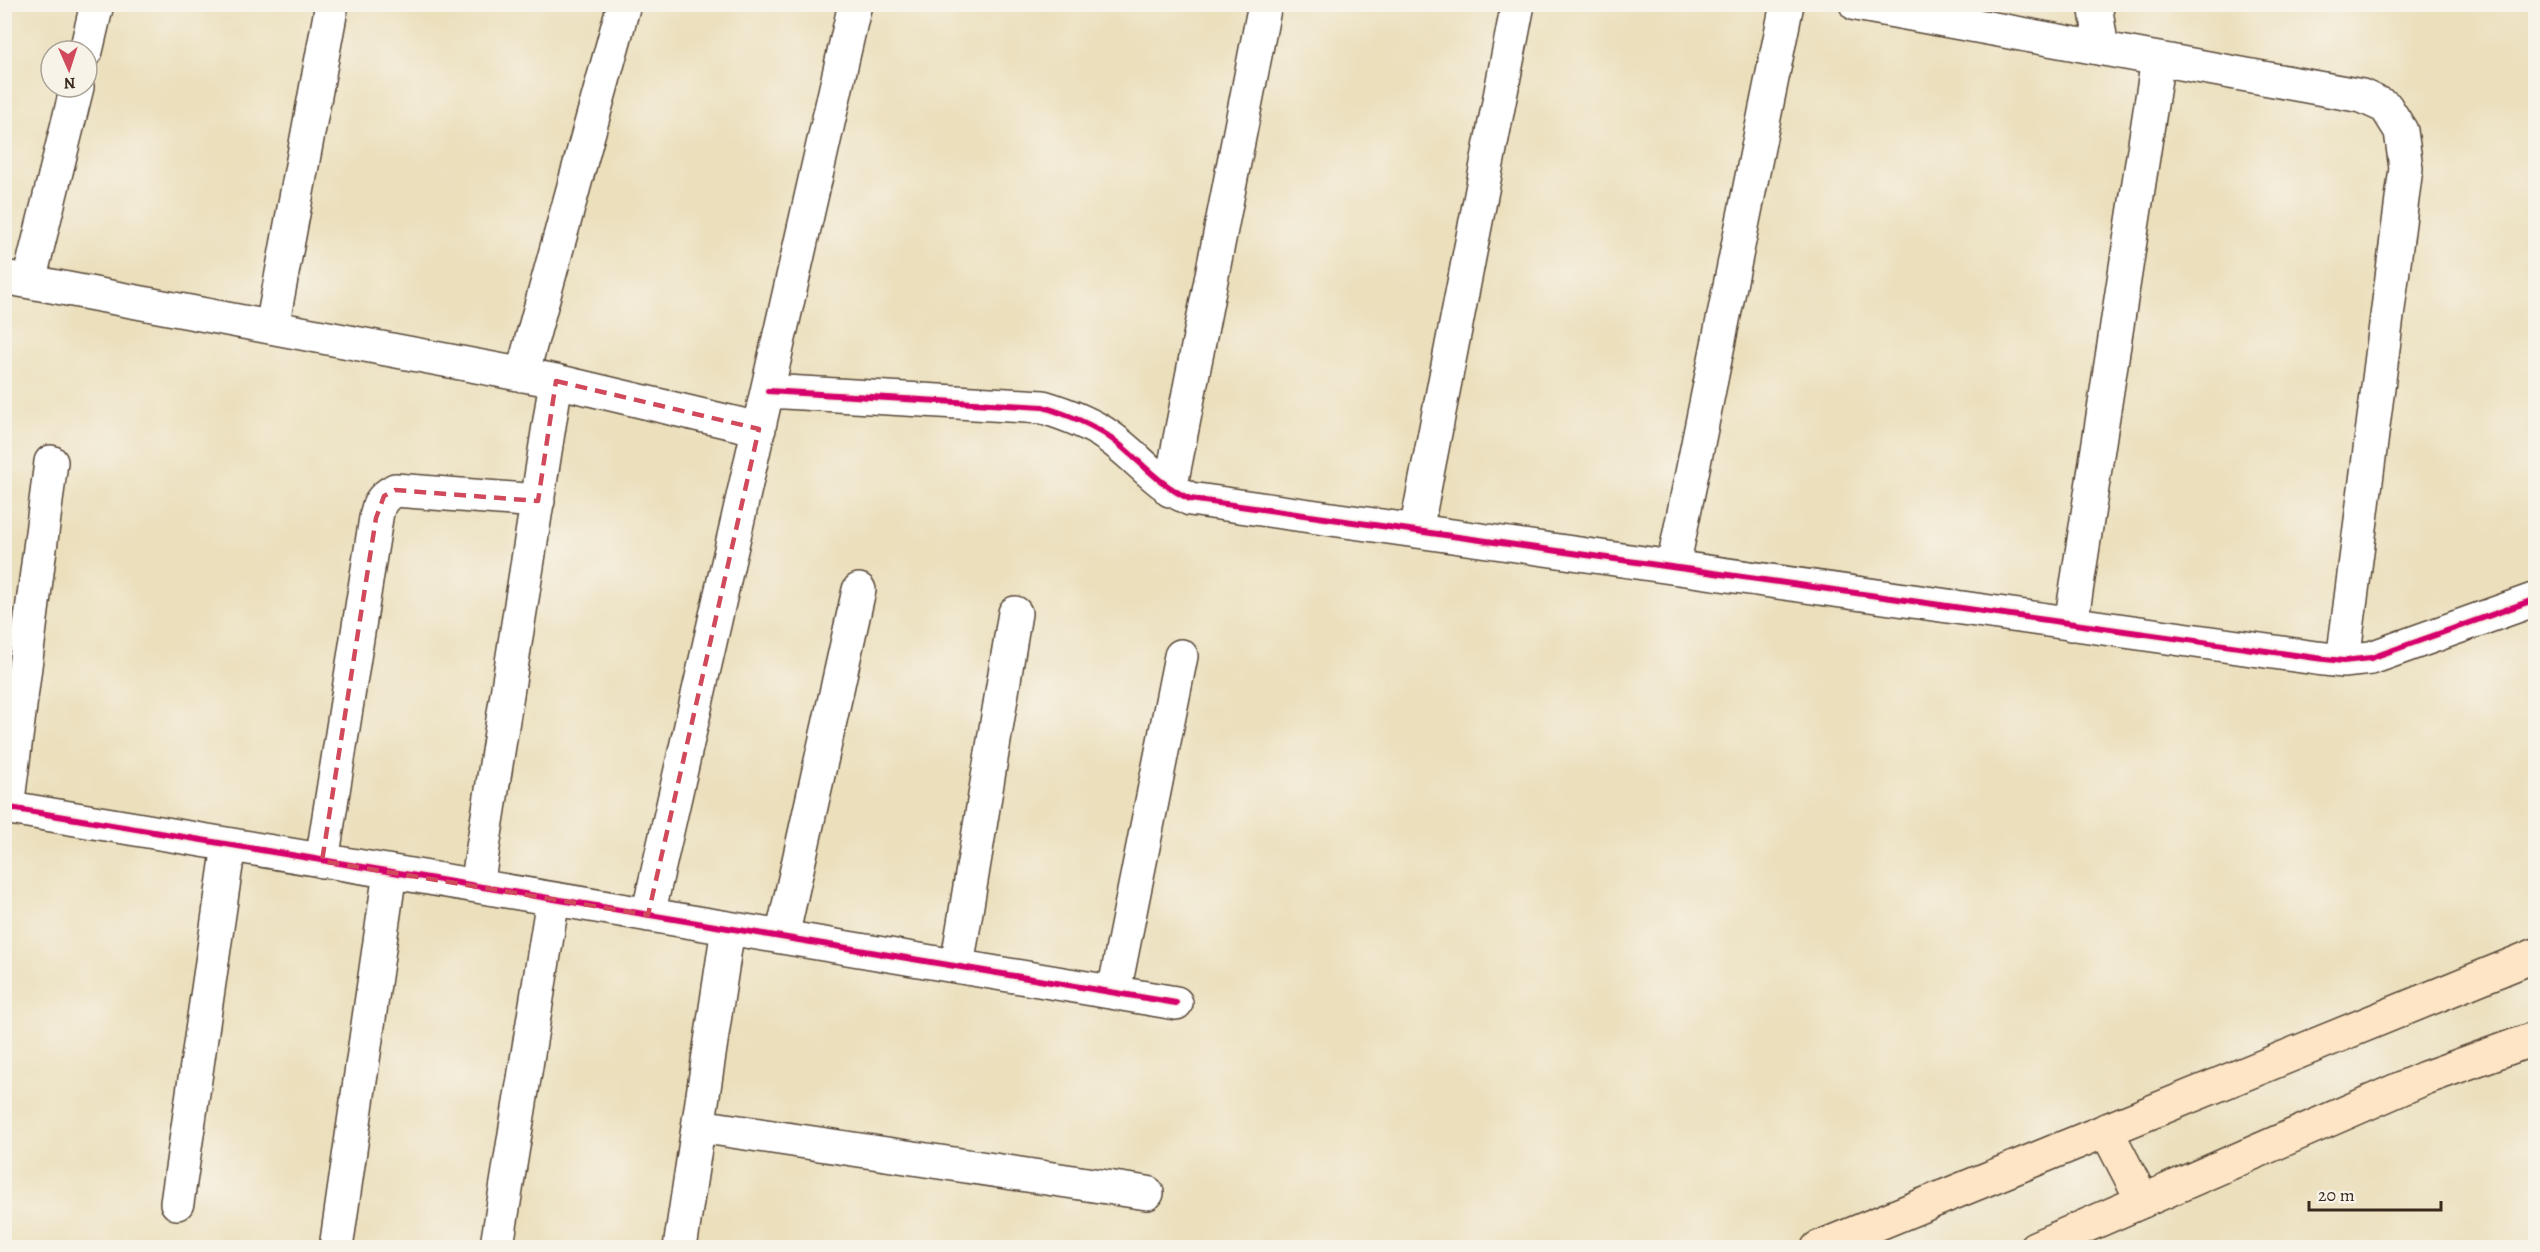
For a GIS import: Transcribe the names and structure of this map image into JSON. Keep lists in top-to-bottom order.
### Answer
{
  "scale_bar": "20 m",
  "north": "bottom"
}
